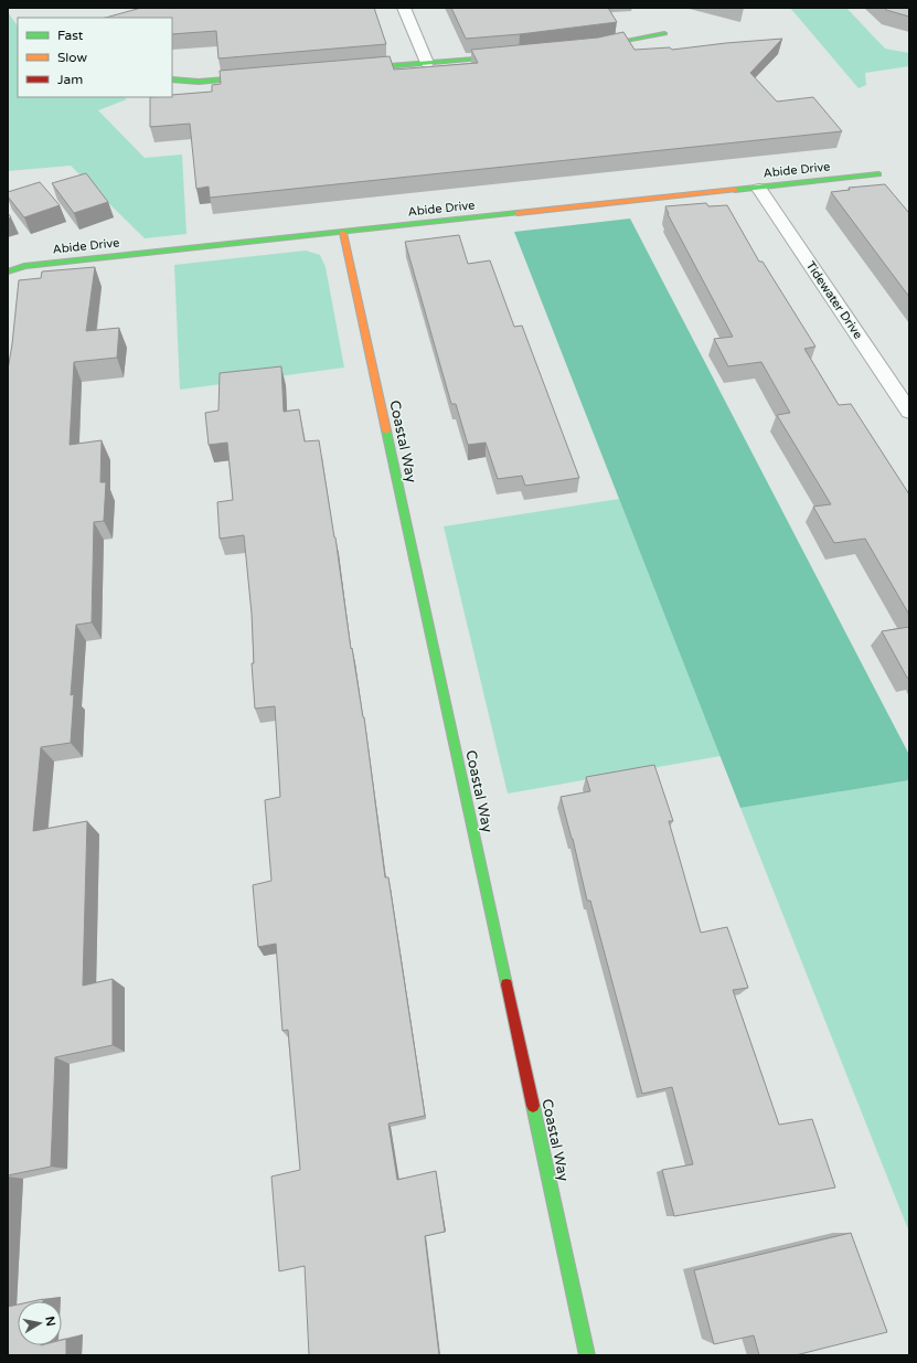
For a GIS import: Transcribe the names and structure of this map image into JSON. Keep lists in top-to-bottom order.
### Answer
{
  "streets": {
    "street": ["Abide Drive", "Tidewater Drive", "Coastal Way"]
  },
  "crossings": [
    ["Abide Drive", "Tidewater Drive"],
    ["Abide Drive", "Coastal Way"]
  ],
  "legend": ["Fast", "Slow", "Jam"],
  "north": "right"
}
